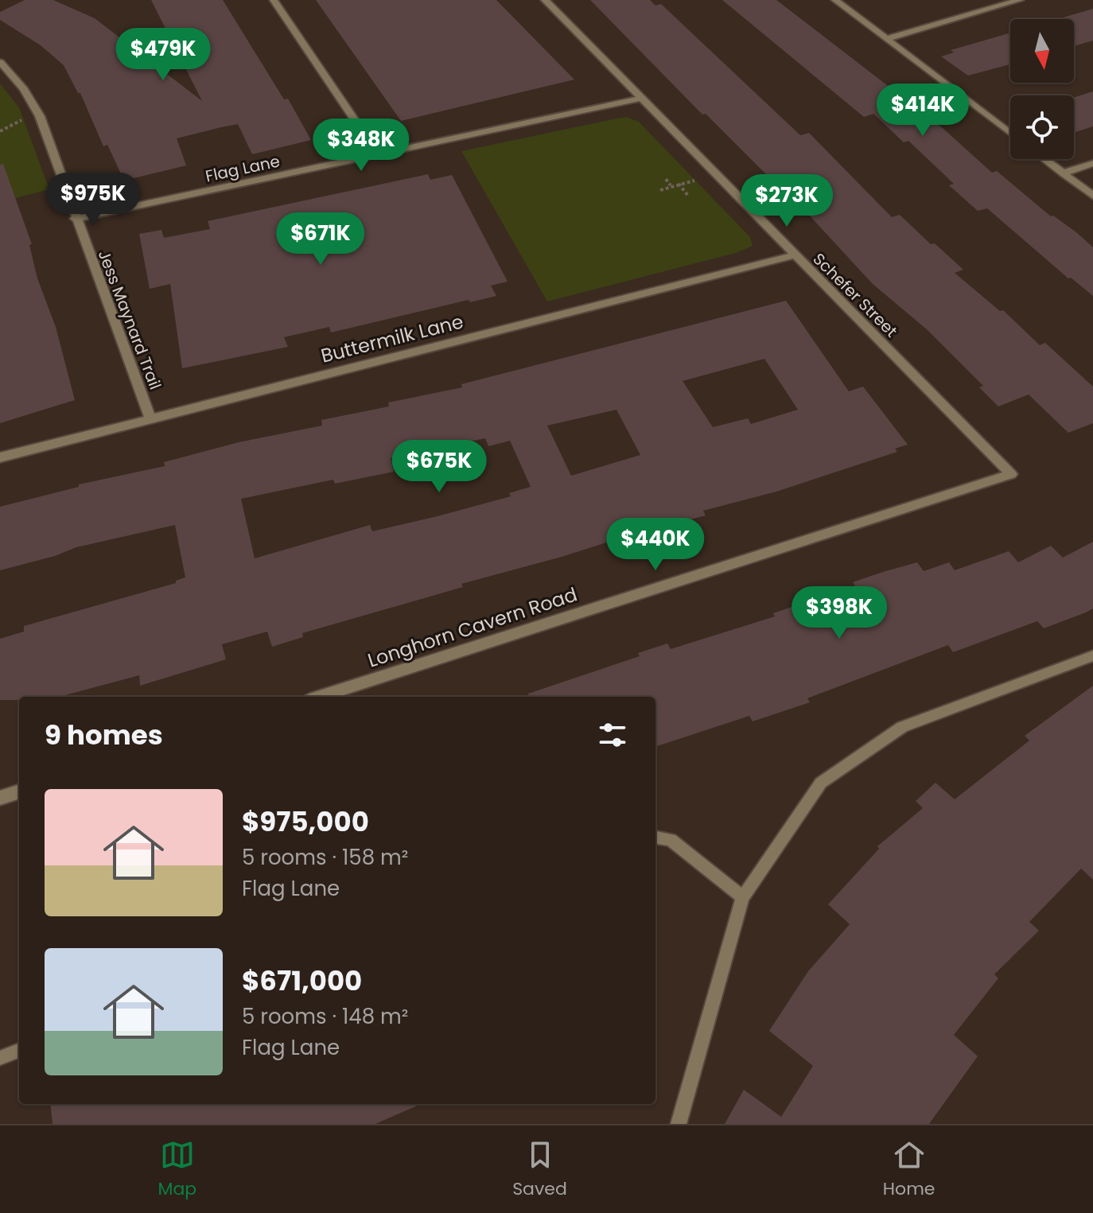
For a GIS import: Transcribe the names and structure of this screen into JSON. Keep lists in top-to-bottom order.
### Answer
{
  "streets": {
    "street": [
      "Flag Lane",
      "Schefer Street",
      "Jess Maynard Trail",
      "Buttermilk Lane",
      "Longhorn Cavern Road"
    ]
  },
  "crossings": [
    ["Flag Lane", "Schefer Street"],
    ["Flag Lane", "Jess Maynard Trail"],
    ["Schefer Street", "Buttermilk Lane"],
    ["Schefer Street", "Longhorn Cavern Road"],
    ["Jess Maynard Trail", "Buttermilk Lane"]
  ],
  "north": "bottom",
  "page": {
    "price": [
      "$479K",
      "$414K",
      "$348K",
      "$975K",
      "$273K",
      "$671K",
      "$675K",
      "$440K",
      "$398K"
    ],
    "heading": "9 homes",
    "list": [
      {
        "name": "$975,000",
        "note": "5 rooms · 158 m² · Flag Lane"
      },
      {
        "name": "$671,000",
        "note": "5 rooms · 148 m² · Flag Lane"
      }
    ],
    "tabs": ["Map", "Saved", "Home"]
  }
}
